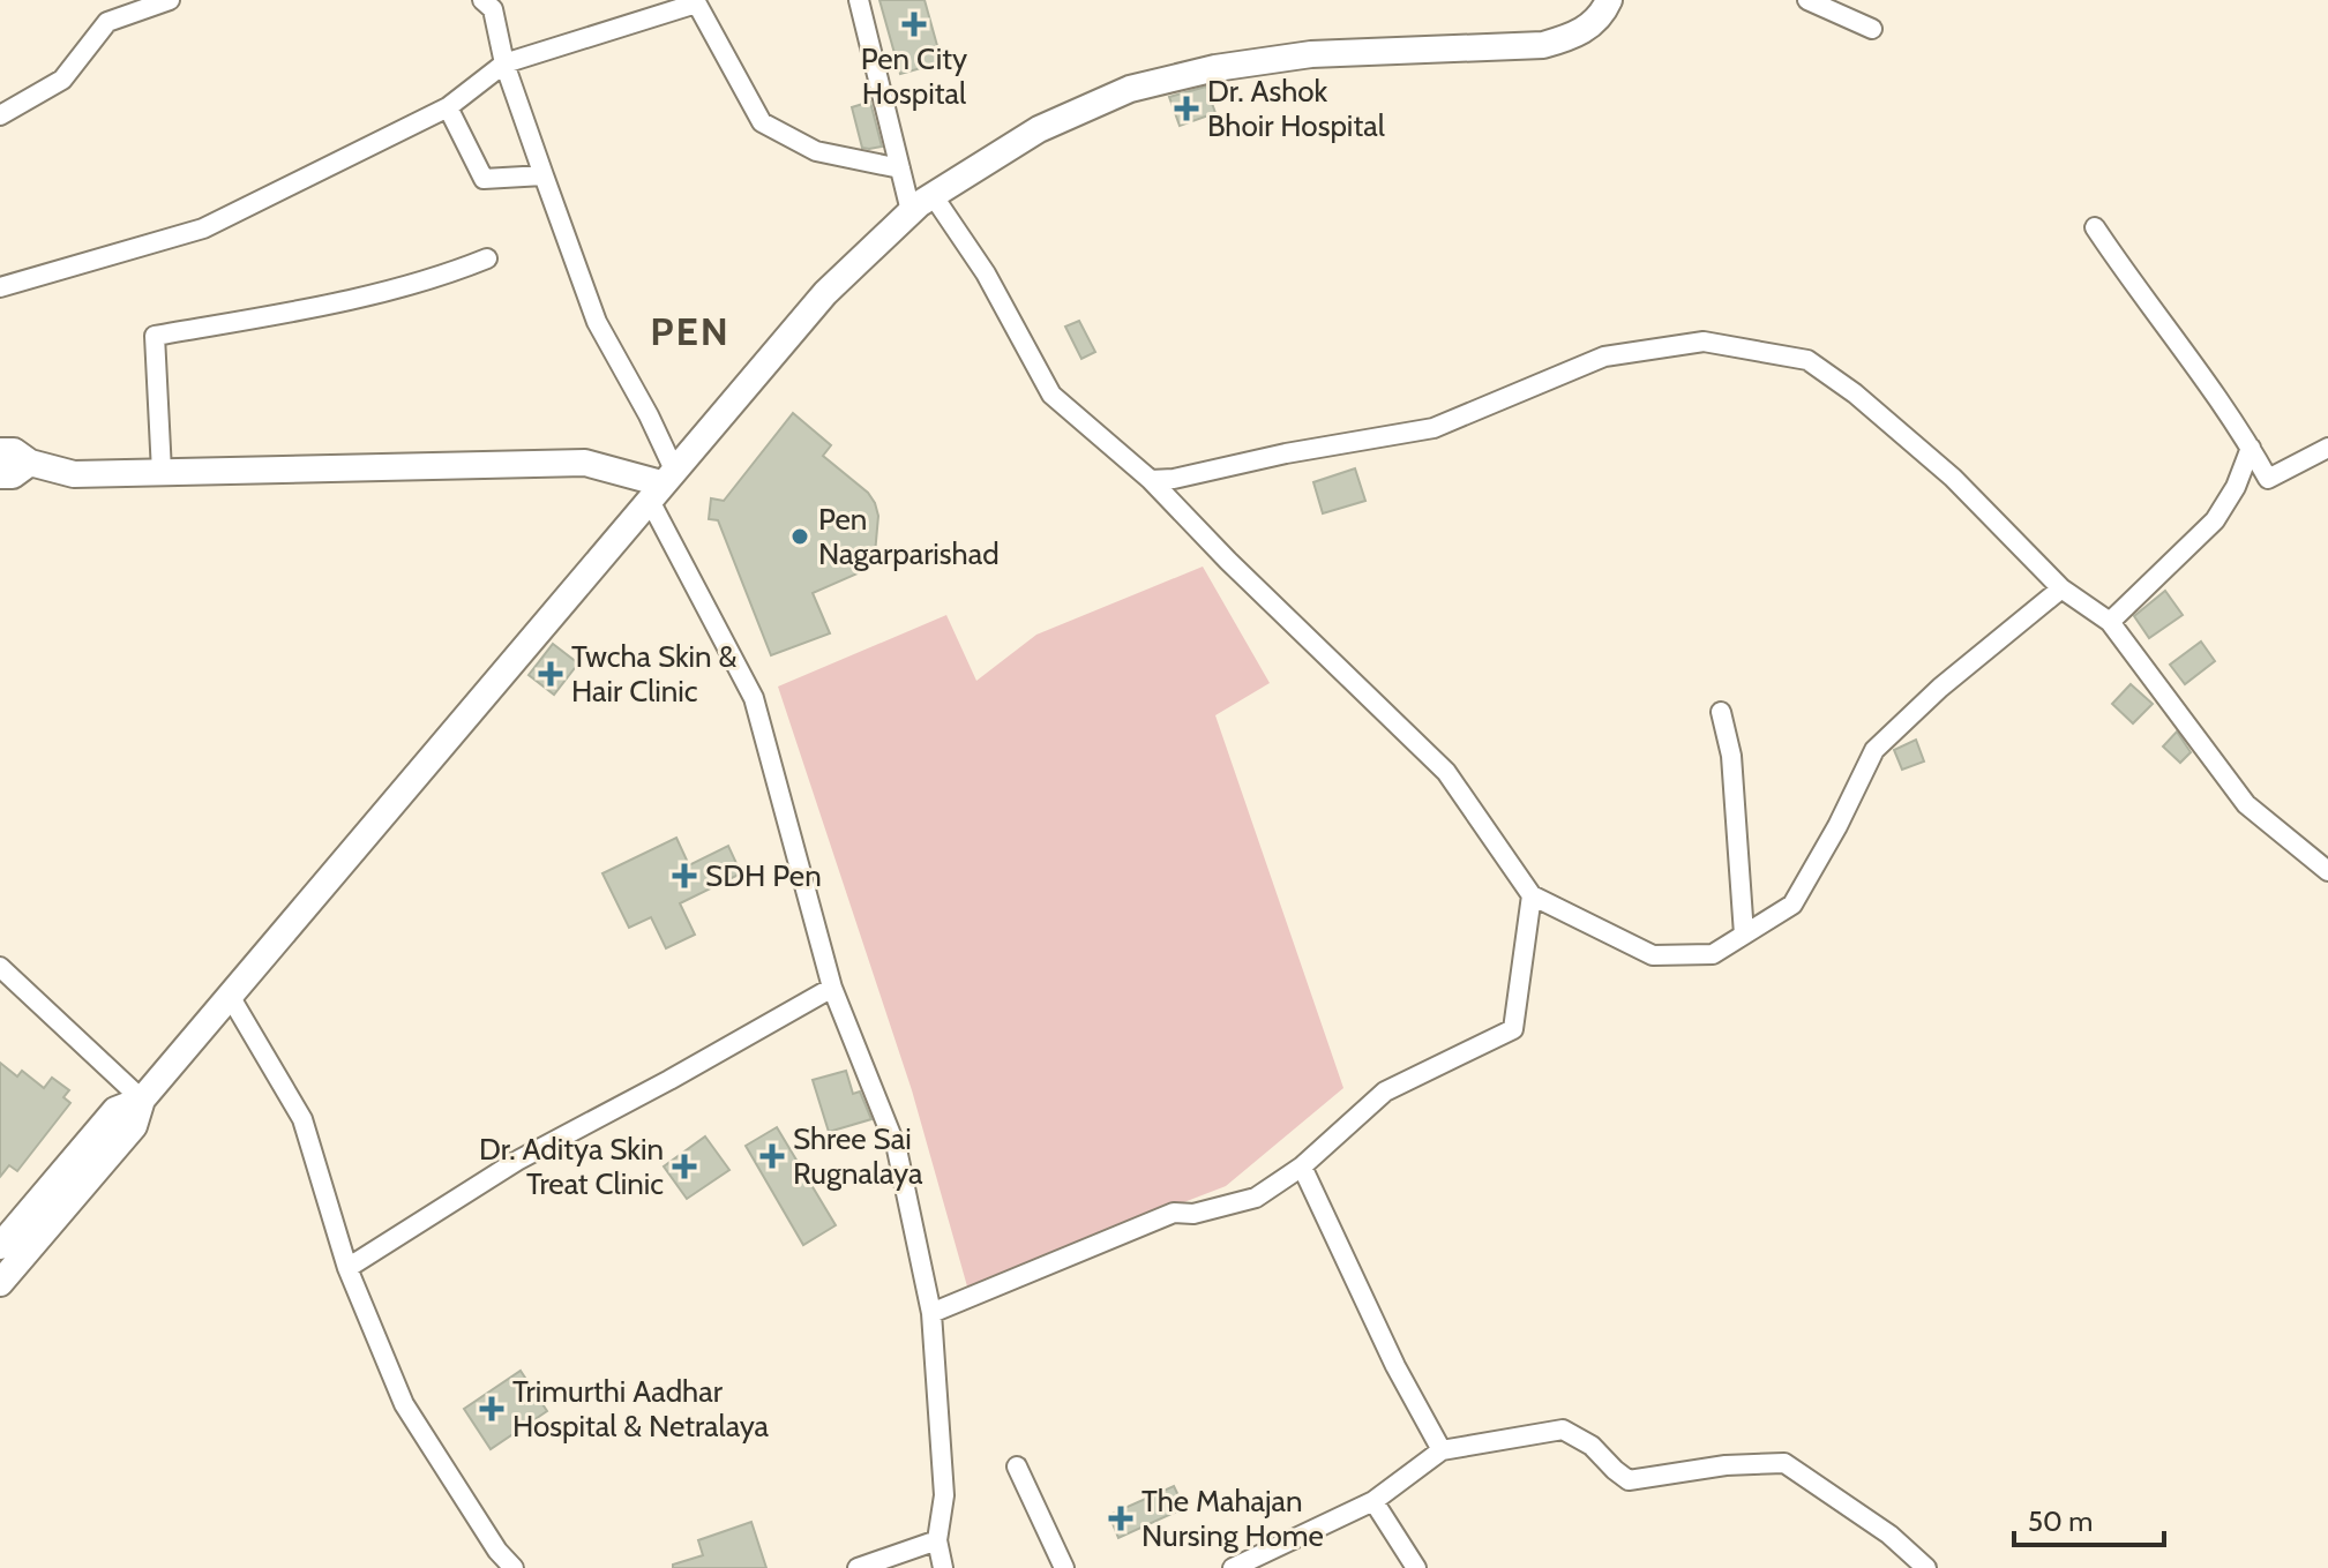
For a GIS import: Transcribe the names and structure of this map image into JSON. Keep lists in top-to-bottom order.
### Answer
{
  "districts": ["PEN"],
  "places": {
    "health": [
      "Pen City Hospital",
      "Dr. Ashok Bhoir Hospital",
      "Twcha Skin & Hair Clinic",
      "SDH Pen",
      "Shree Sai Rugnalaya",
      "Dr. Aditya Skin Treat Clinic",
      "Trimurthi Aadhar Hospital & Netralaya",
      "The Mahajan Nursing Home"
    ],
    "other": ["Pen Nagarparishad"]
  },
  "scale_bar": "50 m"
}
